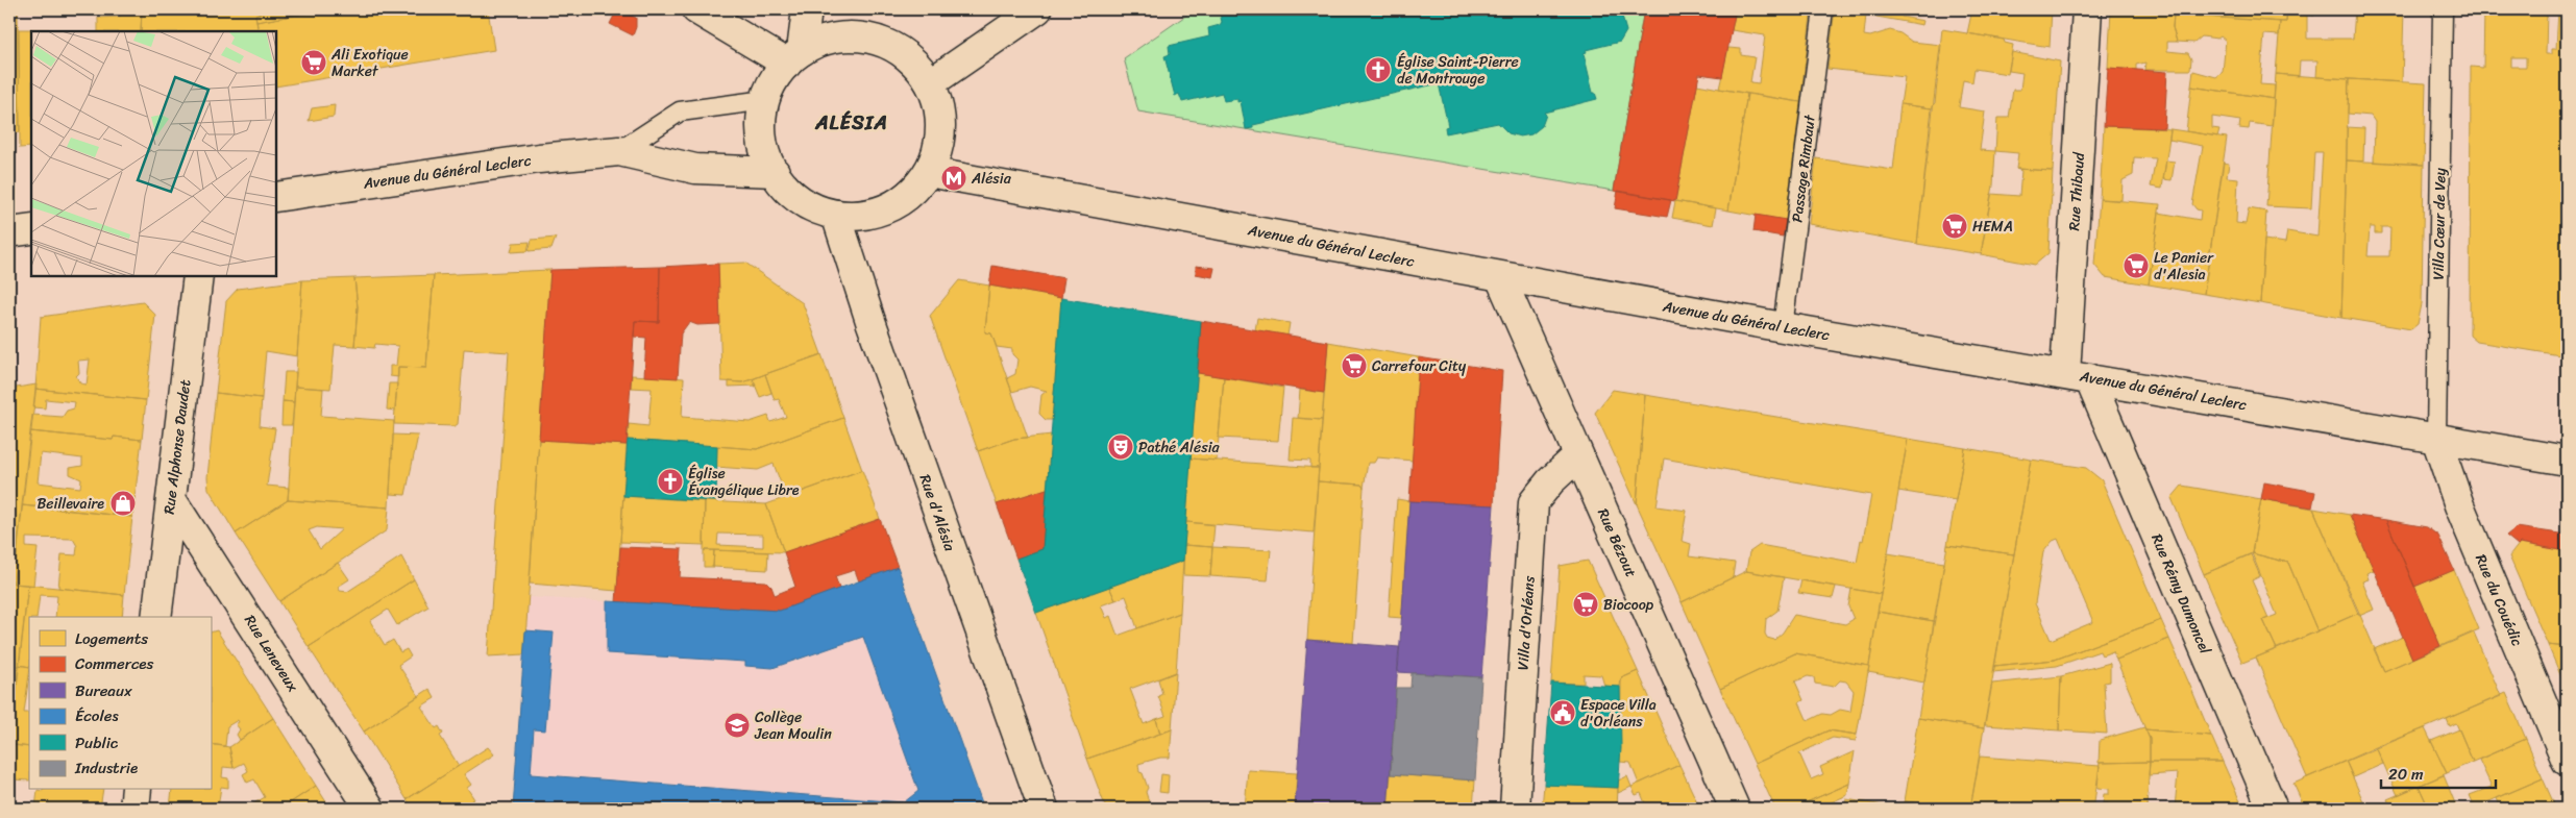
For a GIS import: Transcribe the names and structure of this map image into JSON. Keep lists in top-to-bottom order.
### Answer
{
  "streets": {
    "main road": [
      "Avenue du Général Leclerc",
      "Rue Thibaud",
      "Rue Alphonse Daudet",
      "Rue d'Alésia",
      "Rue Bézout",
      "Rue Rémy Dumoncel",
      "Rue du Couédic",
      "Villa d'Orléans",
      "Rue Leneveux"
    ],
    "lane": ["Passage Rimbaut", "Villa Cœur de Vey"]
  },
  "crossings": [
    ["Passage Rimbaut", "Avenue du Général Leclerc"],
    ["Avenue du Général Leclerc", "Rue Thibaud"],
    ["Avenue du Général Leclerc", "Villa Cœur de Vey"],
    ["Avenue du Général Leclerc", "Rue d'Alésia"],
    ["Avenue du Général Leclerc", "Rue Bézout"],
    ["Avenue du Général Leclerc", "Rue Rémy Dumoncel"],
    ["Avenue du Général Leclerc", "Rue du Couédic"],
    ["Rue Thibaud", "Rue Rémy Dumoncel"],
    ["Villa Cœur de Vey", "Rue du Couédic"],
    ["Rue Alphonse Daudet", "Rue Leneveux"],
    ["Rue Bézout", "Villa d'Orléans"]
  ],
  "districts": ["ALÉSIA"],
  "places": {
    "supermarket": [
      "Ali Exotique Market",
      "HEMA",
      "Le Panier d'Alesia",
      "Carrefour City",
      "Biocoop"
    ],
    "church": ["Église Saint-Pierre de Montrouge", "Église Évangélique Libre"],
    "metro station": ["Alésia"],
    "theatre": ["Pathé Alésia"],
    "shop": ["Beillevaire"],
    "public building": ["Espace Villa d'Orléans"],
    "school or university": ["Collège Jean Moulin"]
  },
  "legend": [
    "Logements",
    "Commerces",
    "Bureaux",
    "Écoles",
    "Public",
    "Industrie"
  ],
  "scale_bar": "20 m"
}
